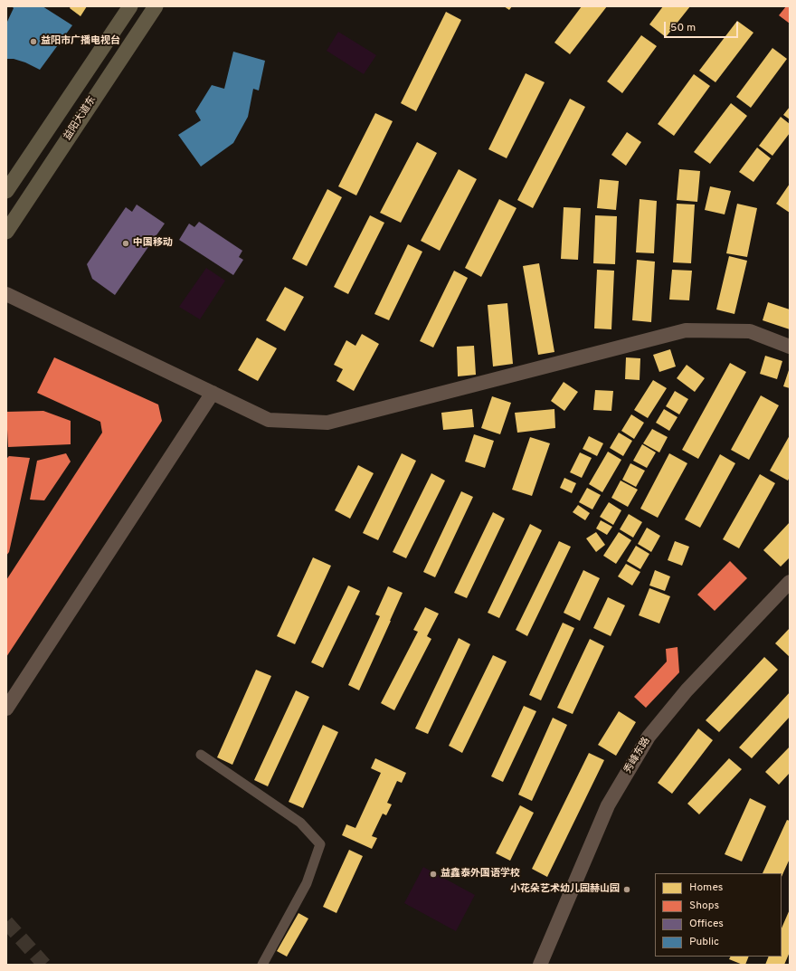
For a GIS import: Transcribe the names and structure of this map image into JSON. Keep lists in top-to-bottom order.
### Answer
{
  "streets": {
    "main road": ["益阳大道东"],
    "street": ["秀峰东路"]
  },
  "places": [
    "益阳市广播电视台",
    "中国移动",
    "益鑫泰外国语学校",
    "小花朵艺术幼儿园赫山园"
  ],
  "legend": [
    "Homes",
    "Shops",
    "Offices",
    "Public"
  ],
  "scale_bar": "50 m"
}
